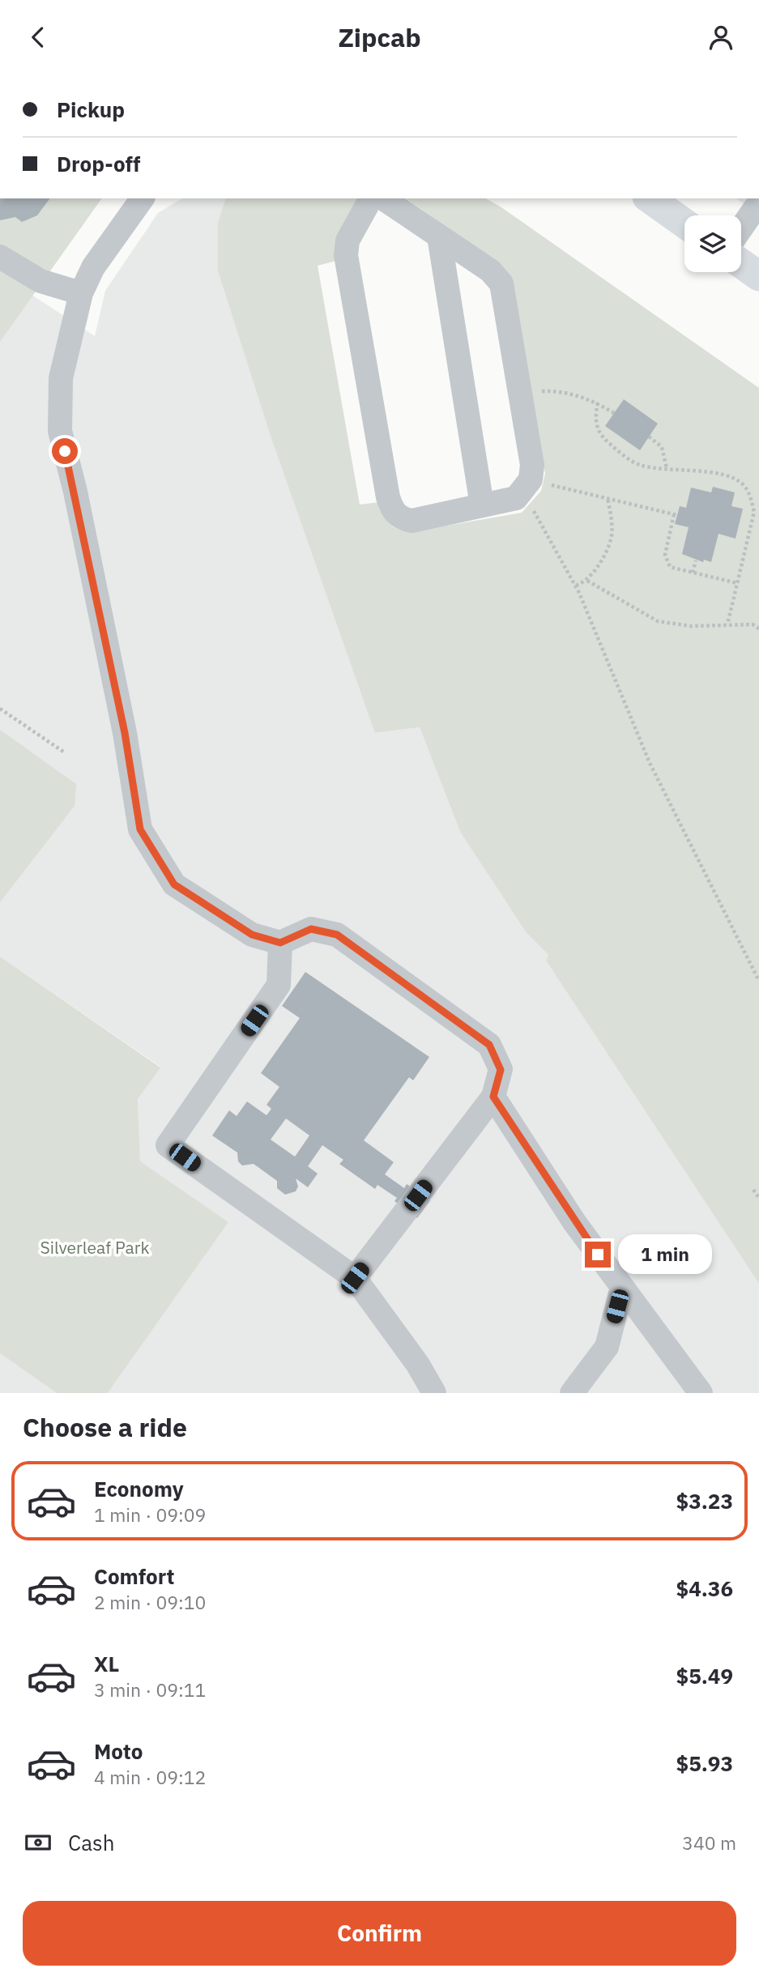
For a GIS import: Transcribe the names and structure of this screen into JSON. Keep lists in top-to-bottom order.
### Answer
{
  "parks": ["Silverleaf Park"],
  "page": {
    "header": "Zipcab",
    "banner": ["Pickup", "Drop-off"],
    "bubble": "1 min",
    "heading": "Choose a ride",
    "list": [
      {
        "name": "Economy",
        "note": "1 min · 09:09",
        "value": "$3.23"
      },
      {
        "name": "Comfort",
        "note": "2 min · 09:10",
        "value": "$4.36"
      },
      {
        "name": "XL",
        "note": "3 min · 09:11",
        "value": "$5.49"
      },
      {
        "name": "Moto",
        "note": "4 min · 09:12",
        "value": "$5.93"
      }
    ],
    "pay": ["Cash", "340 m"],
    "buttons": "Confirm"
  }
}
